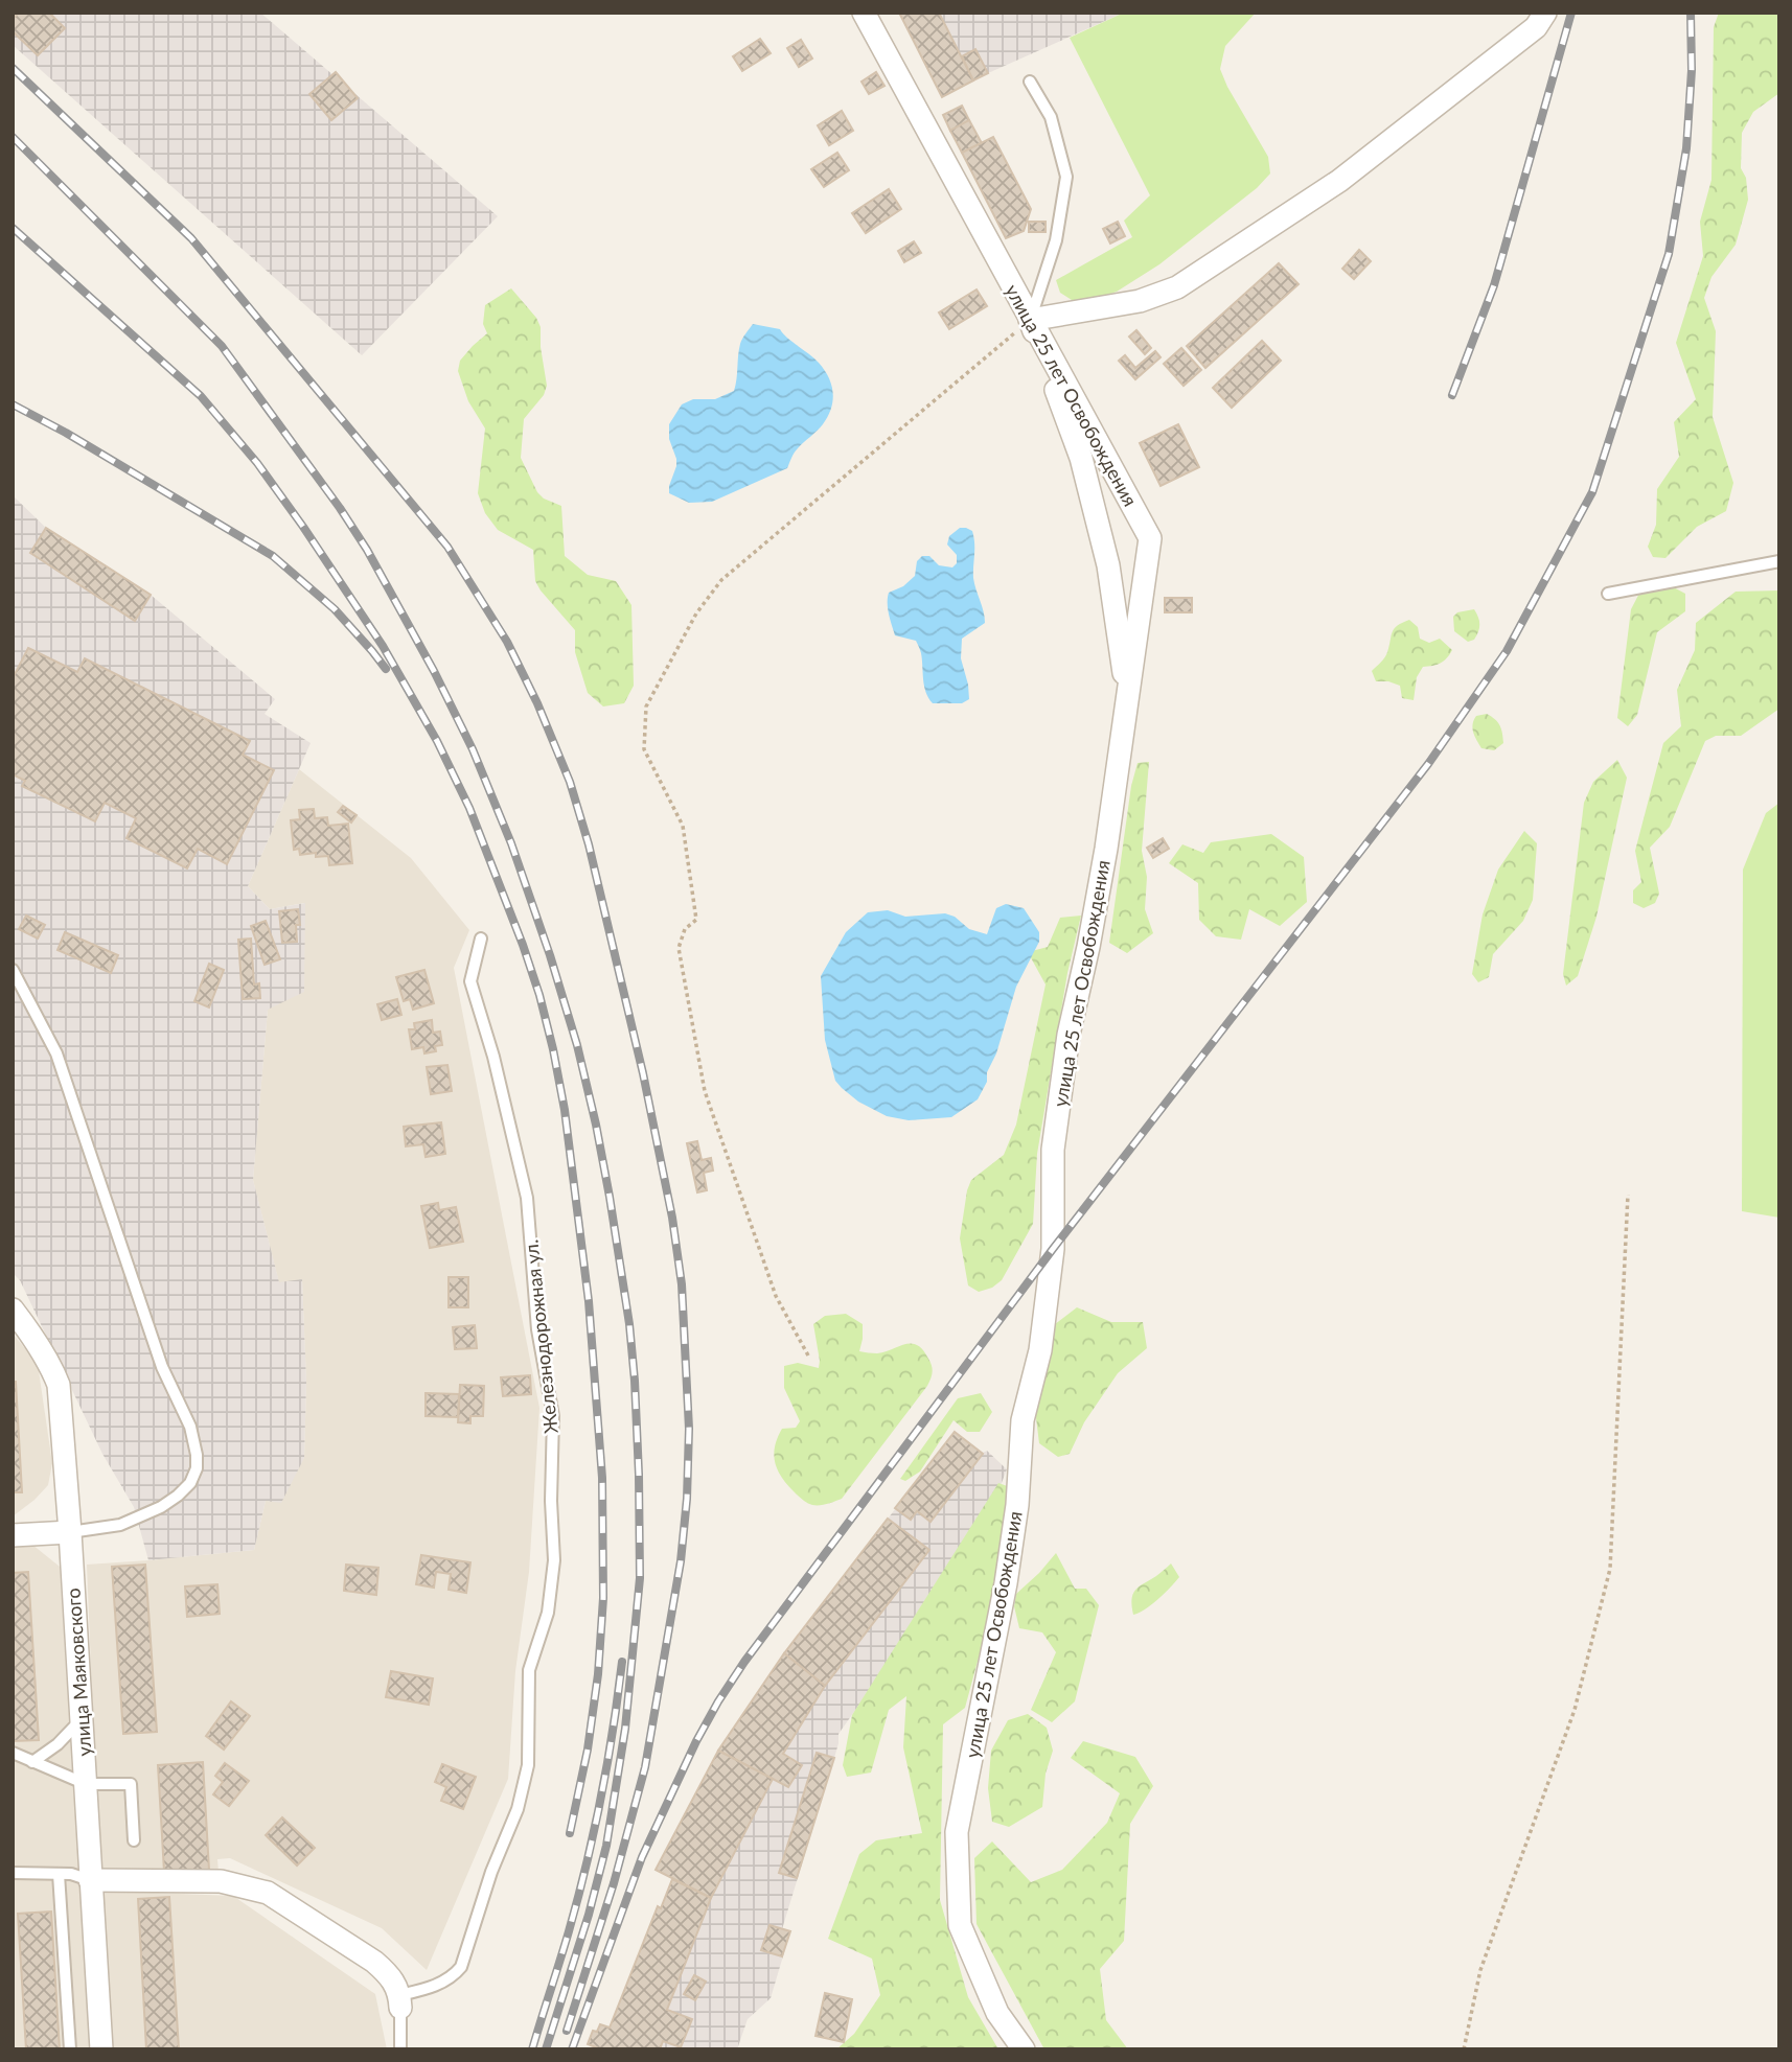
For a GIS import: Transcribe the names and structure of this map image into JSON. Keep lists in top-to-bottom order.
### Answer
{
  "streets": {
    "street": ["улица 25 лет Освобождения", "улица Маяковского"],
    "lane": ["Железнодорожная ул."]
  }
}
